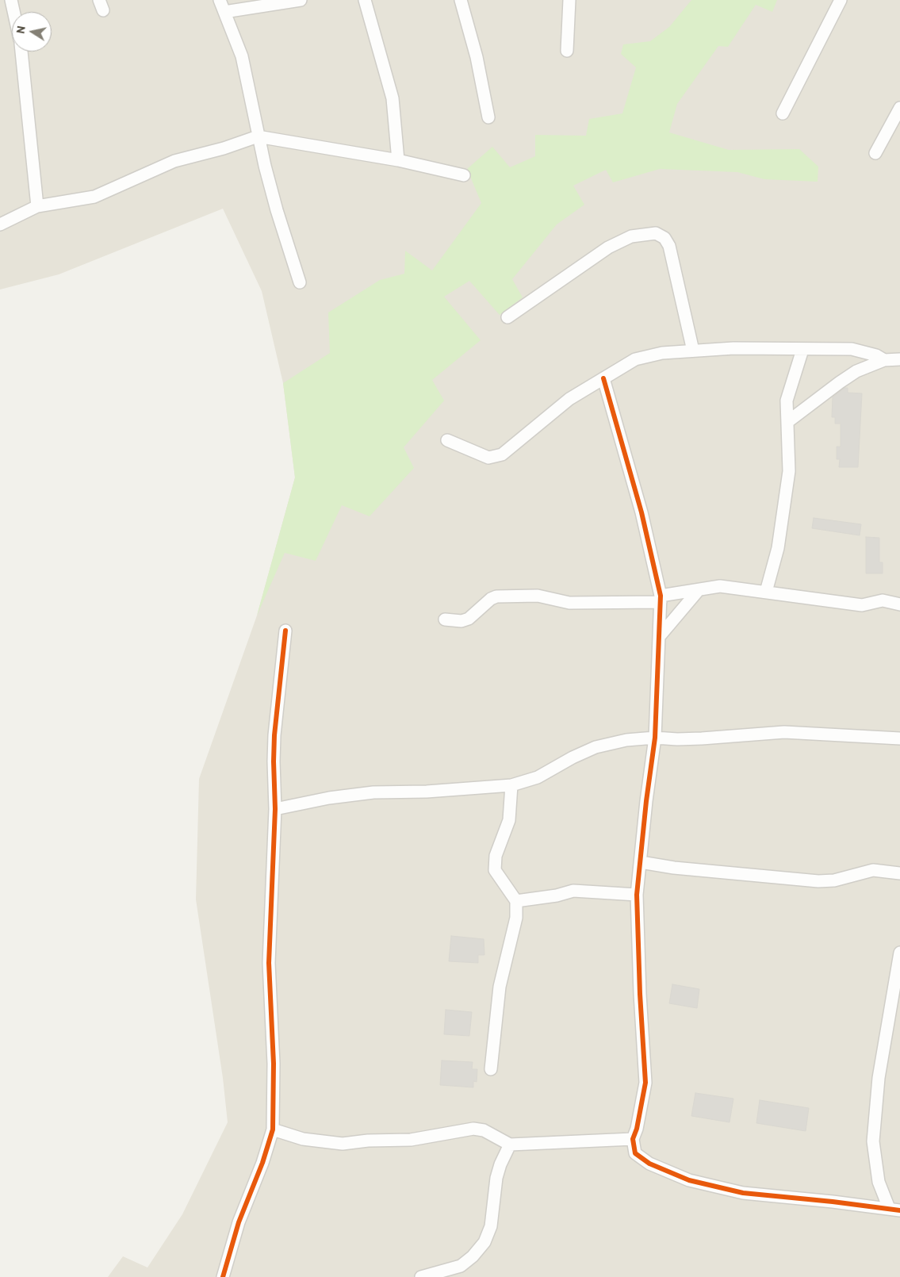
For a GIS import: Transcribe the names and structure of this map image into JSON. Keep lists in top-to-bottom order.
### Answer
{
  "north": "left"
}
